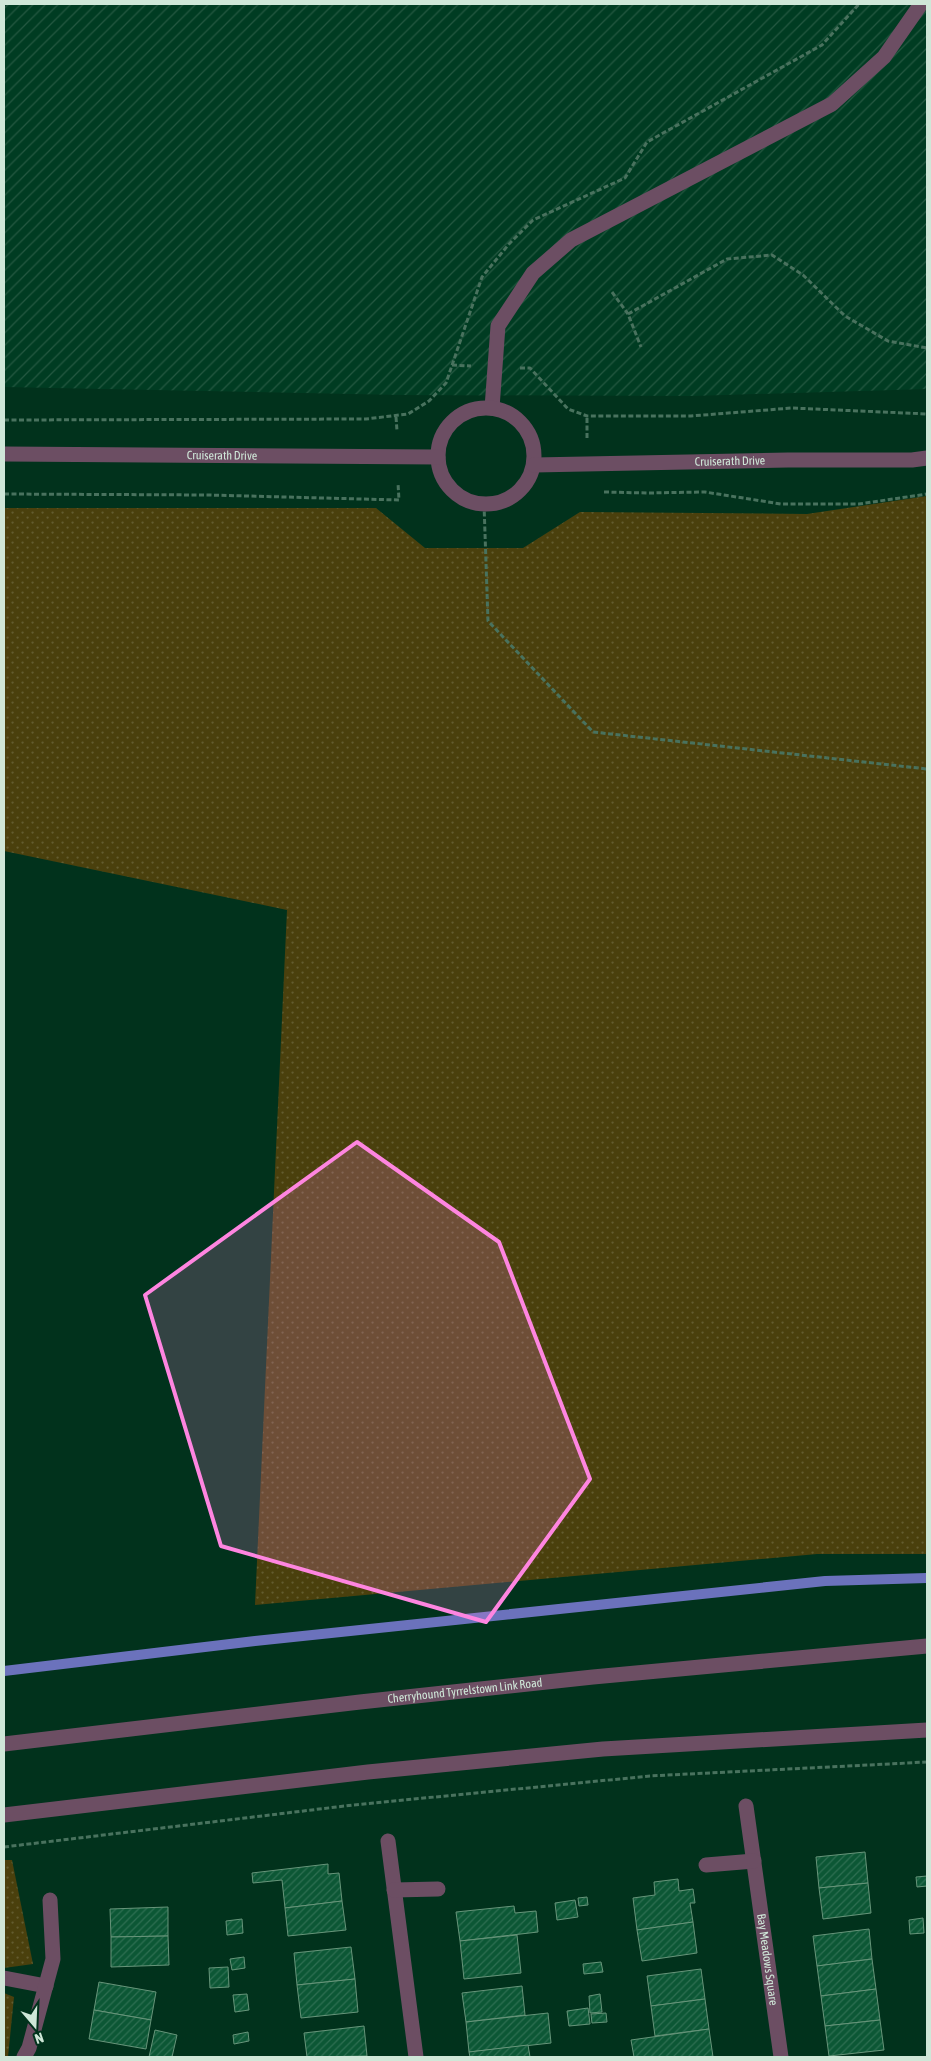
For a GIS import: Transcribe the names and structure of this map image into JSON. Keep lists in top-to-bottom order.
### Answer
{
  "streets": {
    "street": ["Cruiserath Drive", "Cherryhound Tyrrelstown Link Road", "Bay Meadows Square"]
  },
  "north": "bottom"
}
